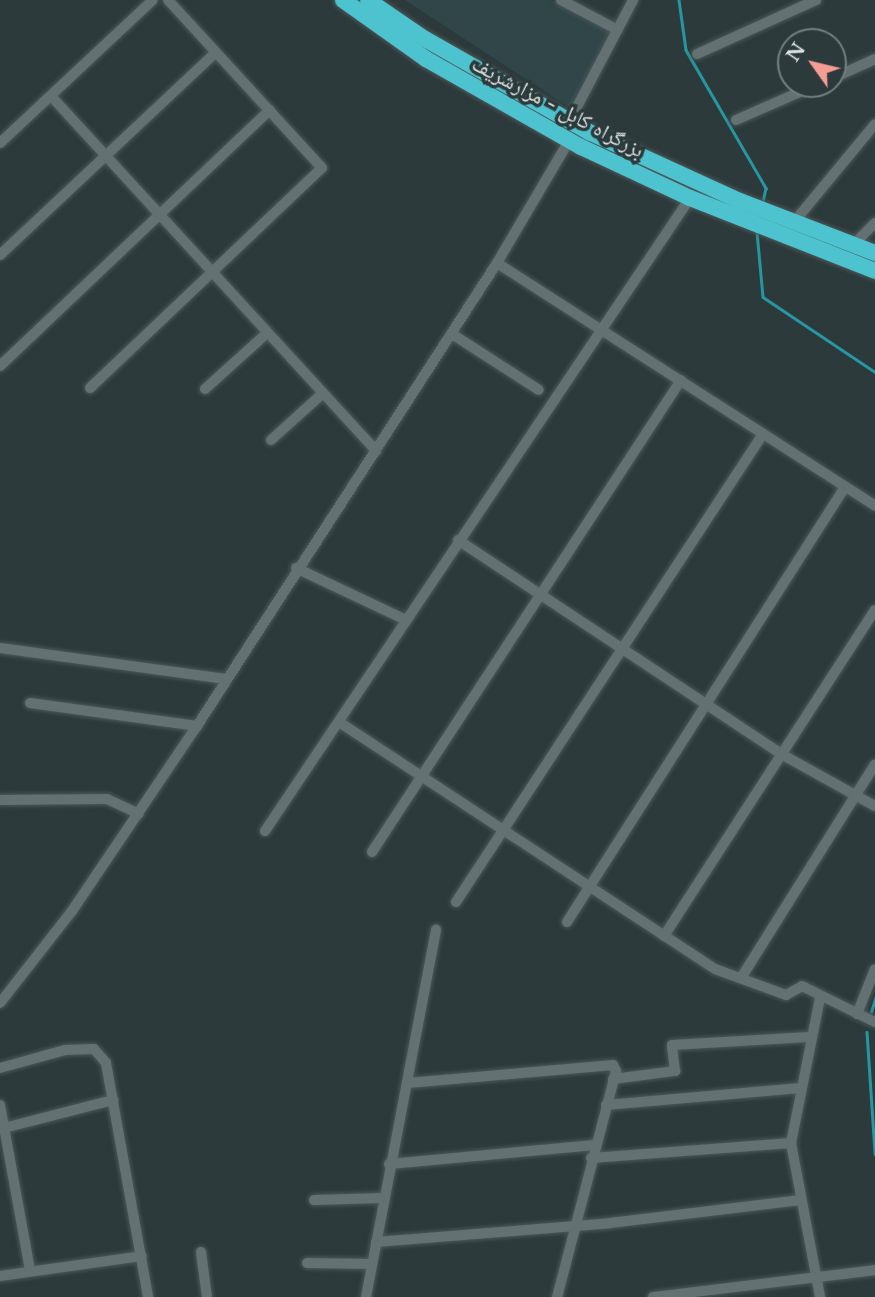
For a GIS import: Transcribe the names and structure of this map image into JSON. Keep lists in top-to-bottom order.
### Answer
{
  "streets": {
    "highway": ["بزرگراه کابل - مزارشریف"]
  },
  "north": "top left"
}
